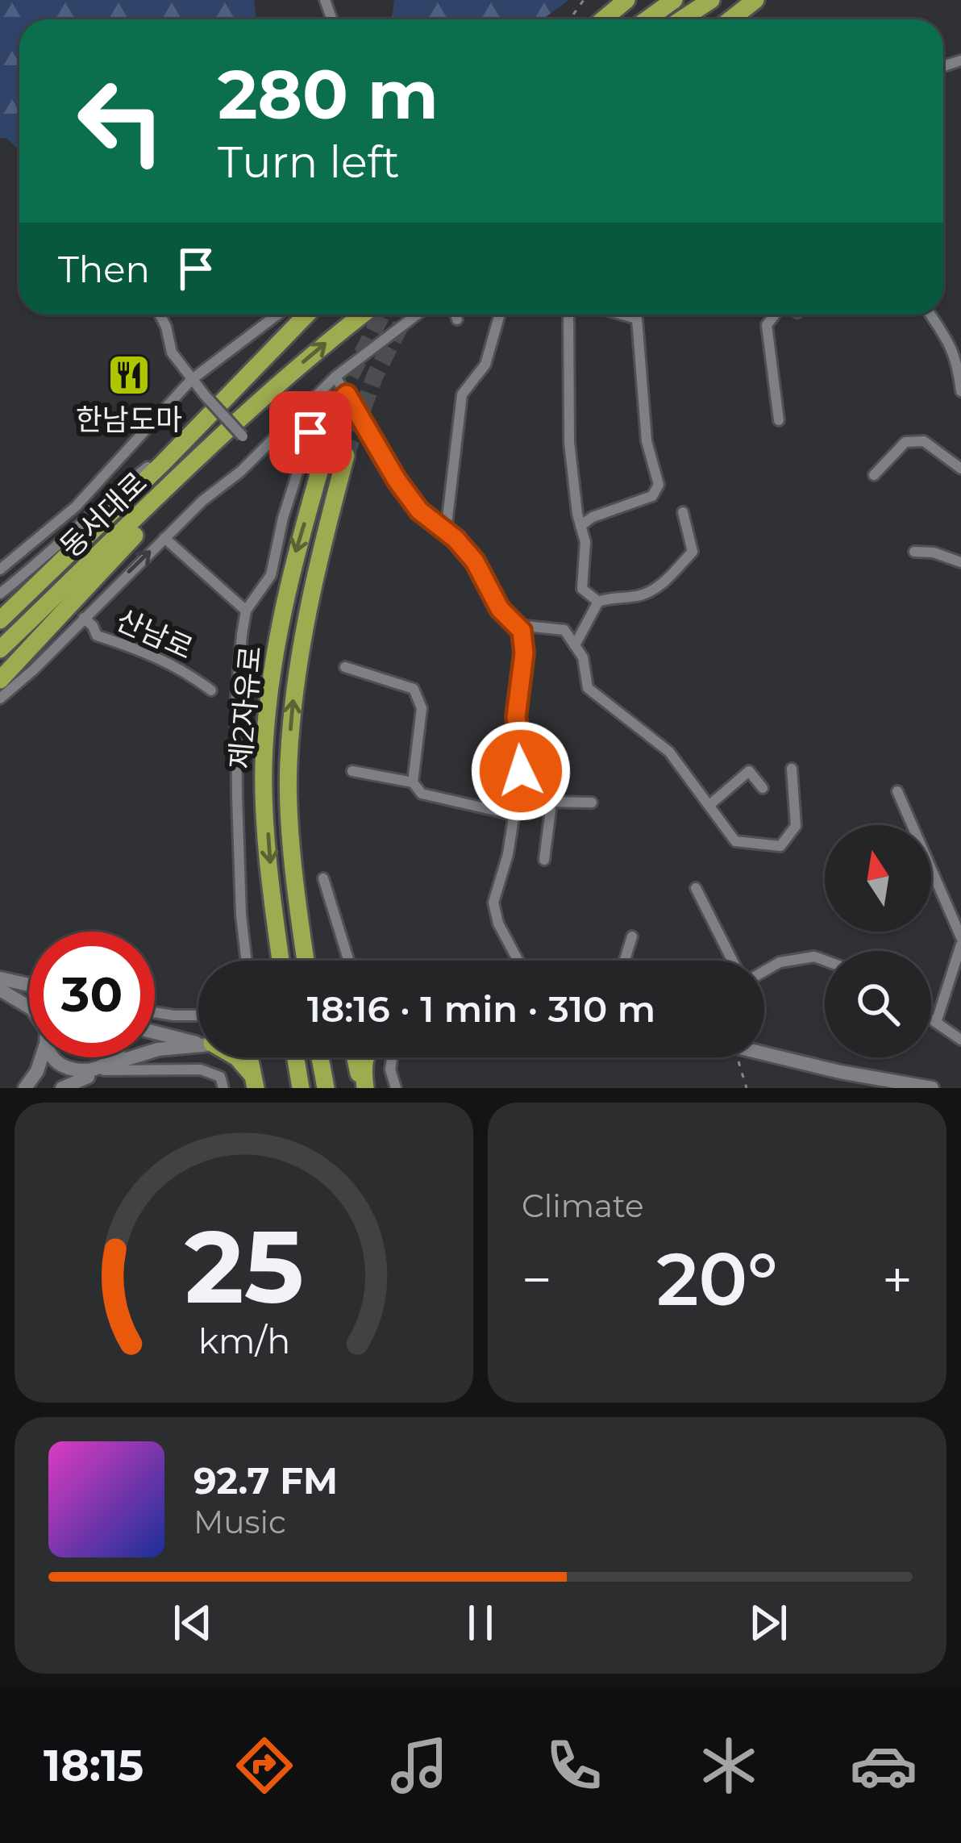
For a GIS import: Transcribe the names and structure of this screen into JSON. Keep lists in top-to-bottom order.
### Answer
{
  "streets": {
    "highway": ["동서대로", "제2자유로"],
    "street": ["산남로"]
  },
  "places": {
    "restaurant": ["한남도마"]
  },
  "north": "top",
  "page": {
    "turn": ["280 m", "Turn left"],
    "then": "Then",
    "limit": "30",
    "trip": "18:16 · 1 min · 310 m",
    "tile": "Climate",
    "heat": ["−", "20°", "+"],
    "song": ["92.7 FM", "Music"],
    "tabs": "18:15",
    "gauge": ["25", "km/h"]
  }
}
